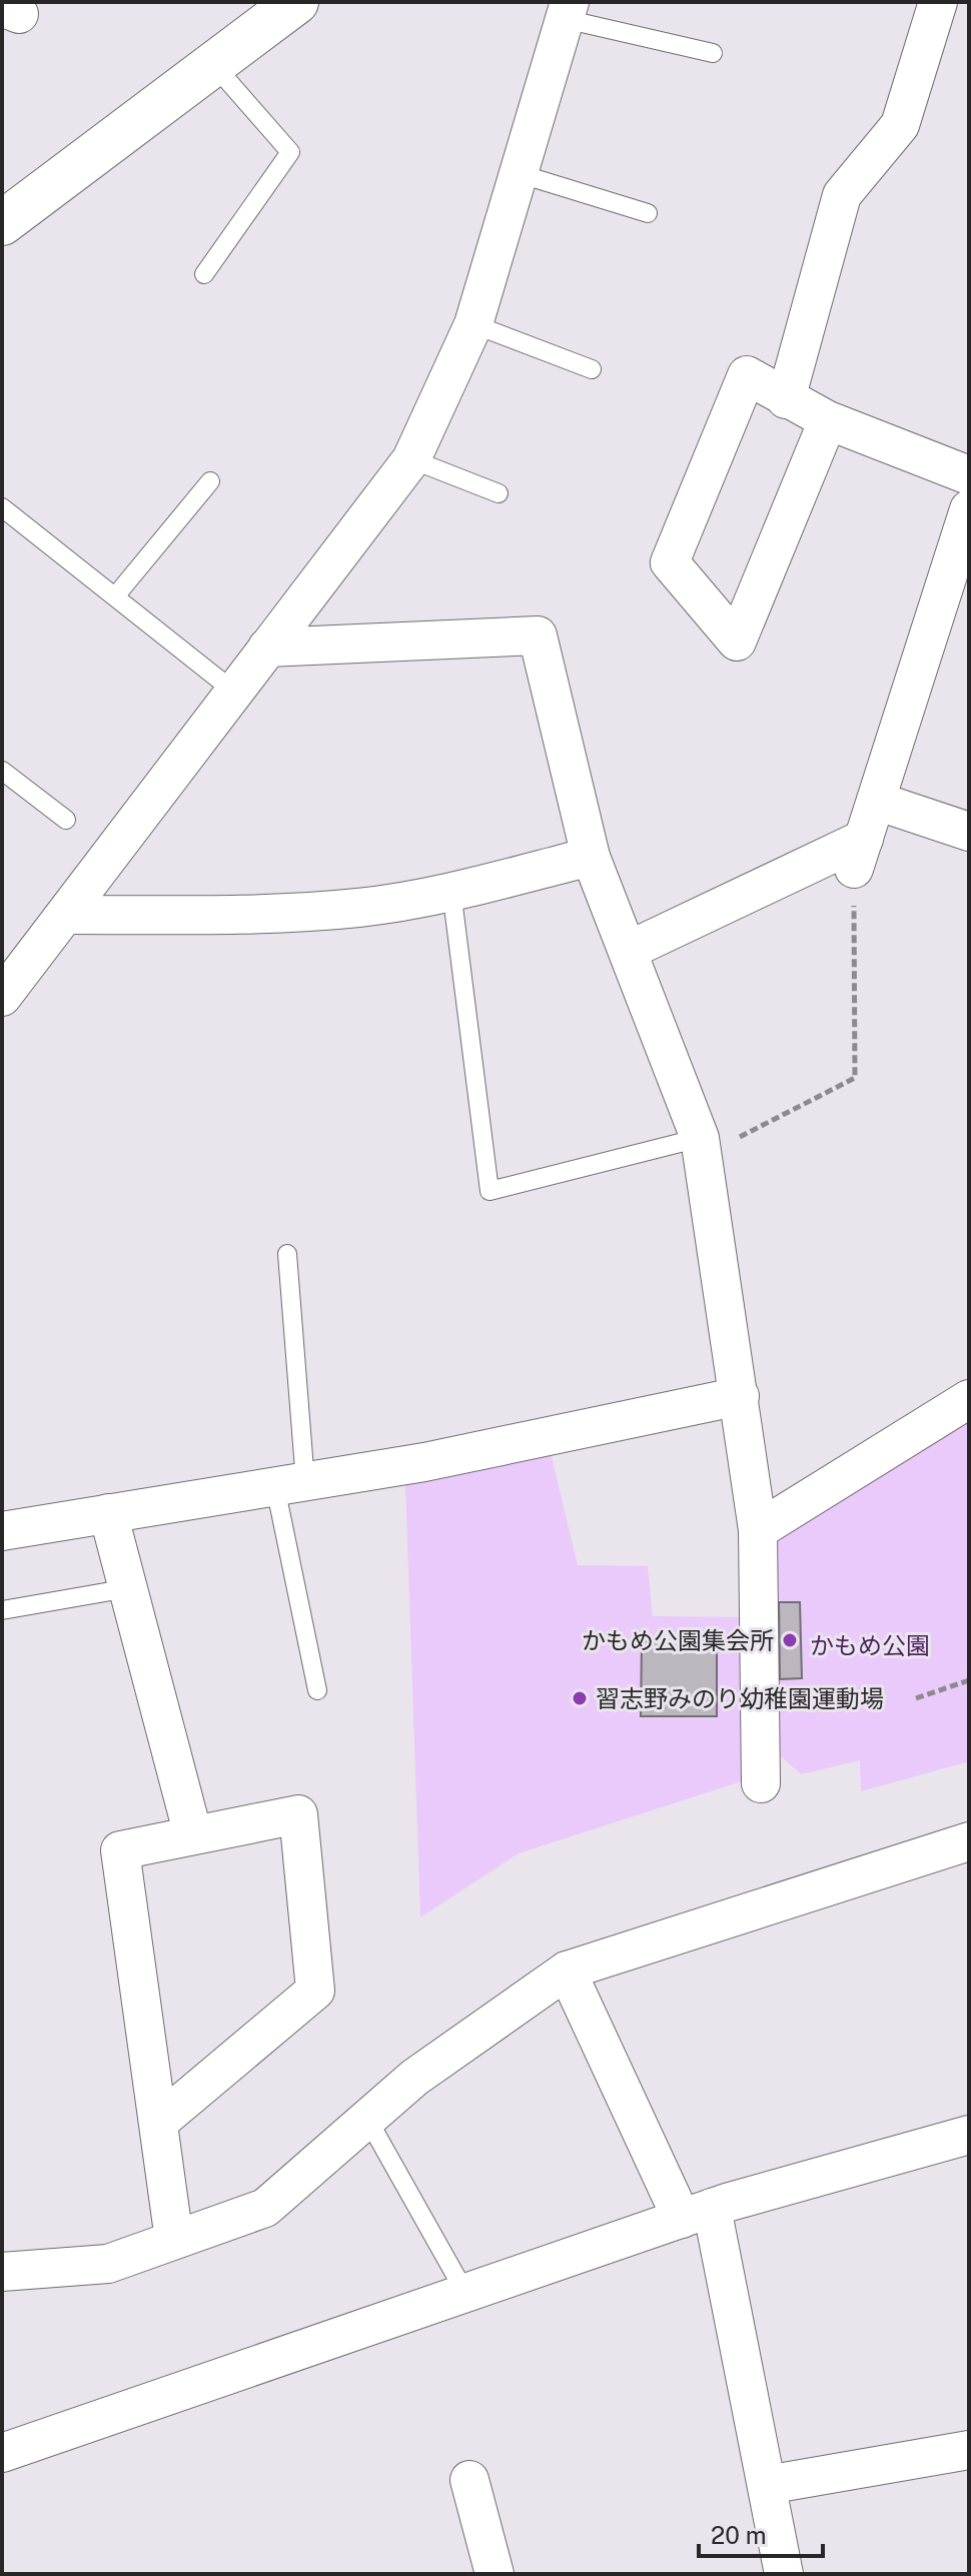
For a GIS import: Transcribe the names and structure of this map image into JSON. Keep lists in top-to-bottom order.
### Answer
{
  "parks": ["かもめ公園"],
  "places": ["かもめ公園集会所", "習志野みのり幼稚園運動場"],
  "scale_bar": "20 m"
}
